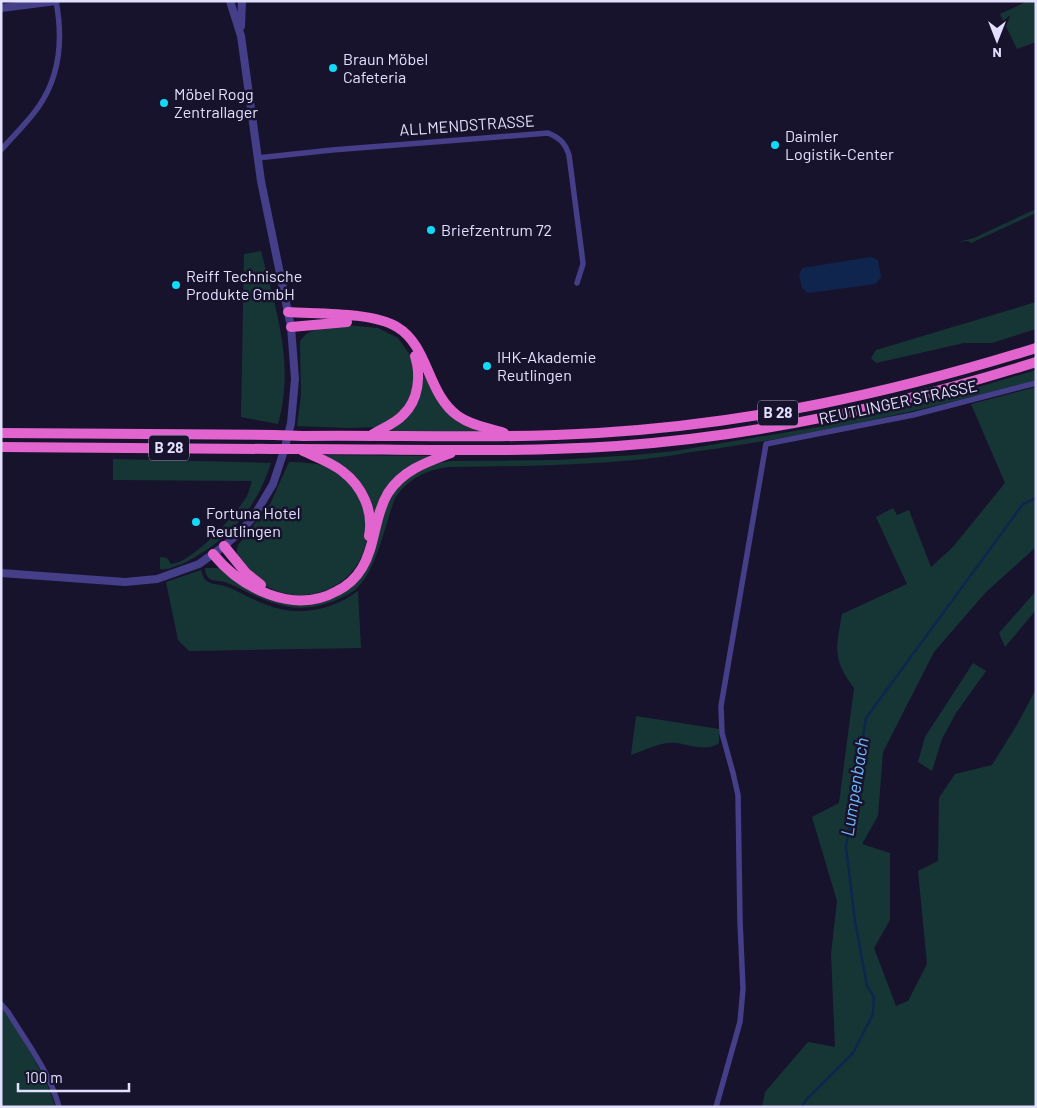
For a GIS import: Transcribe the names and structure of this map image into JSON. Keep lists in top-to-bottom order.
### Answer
{
  "streets": {
    "highway": ["B 28"],
    "street": ["ALLMENDSTRASSE", "REUTLINGER STRASSE"]
  },
  "water": ["Lumpenbach"],
  "places": [
    "Braun Möbel Cafeteria",
    "Möbel Rogg Zentrallager",
    "Daimler Logistik-Center",
    "Briefzentrum 72",
    "Reiff Technische Produkte GmbH",
    "IHK-Akademie Reutlingen",
    "Fortuna Hotel Reutlingen"
  ],
  "scale_bar": "100 m",
  "north": "bottom"
}
